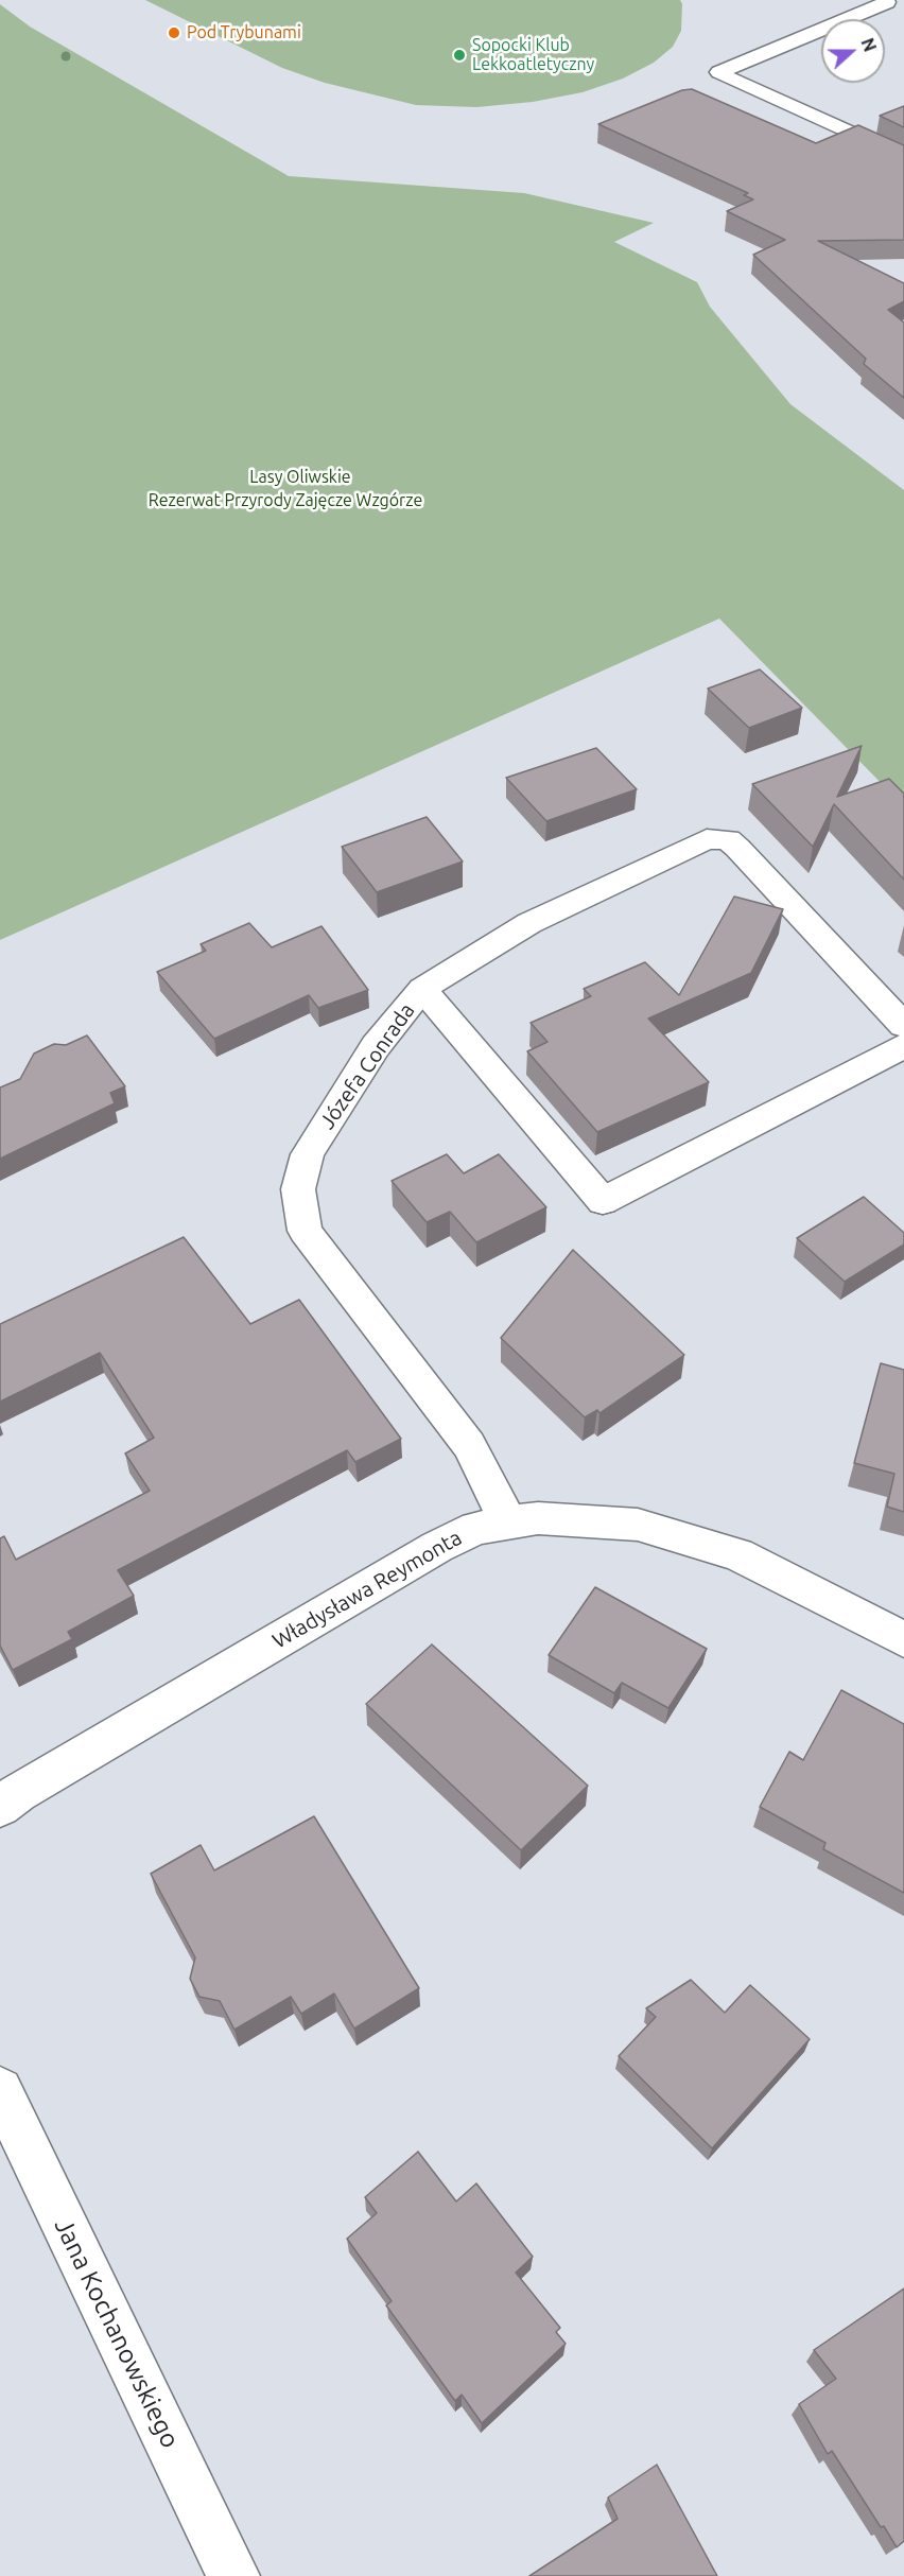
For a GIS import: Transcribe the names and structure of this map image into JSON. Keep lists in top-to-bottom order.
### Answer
{
  "streets": {
    "street": ["Józefa Conrada", "Władysława Reymonta", "Jana Kochanowskiego"]
  },
  "crossings": [
    ["Józefa Conrada", "Władysława Reymonta"]
  ],
  "parks": ["Lasy Oliwskie", "Rezerwat Przyrody Zajęcze Wzgórze"],
  "places": ["Pod Trybunami", "Sopocki Klub Lekkoatletyczny"],
  "north": "right"
}
